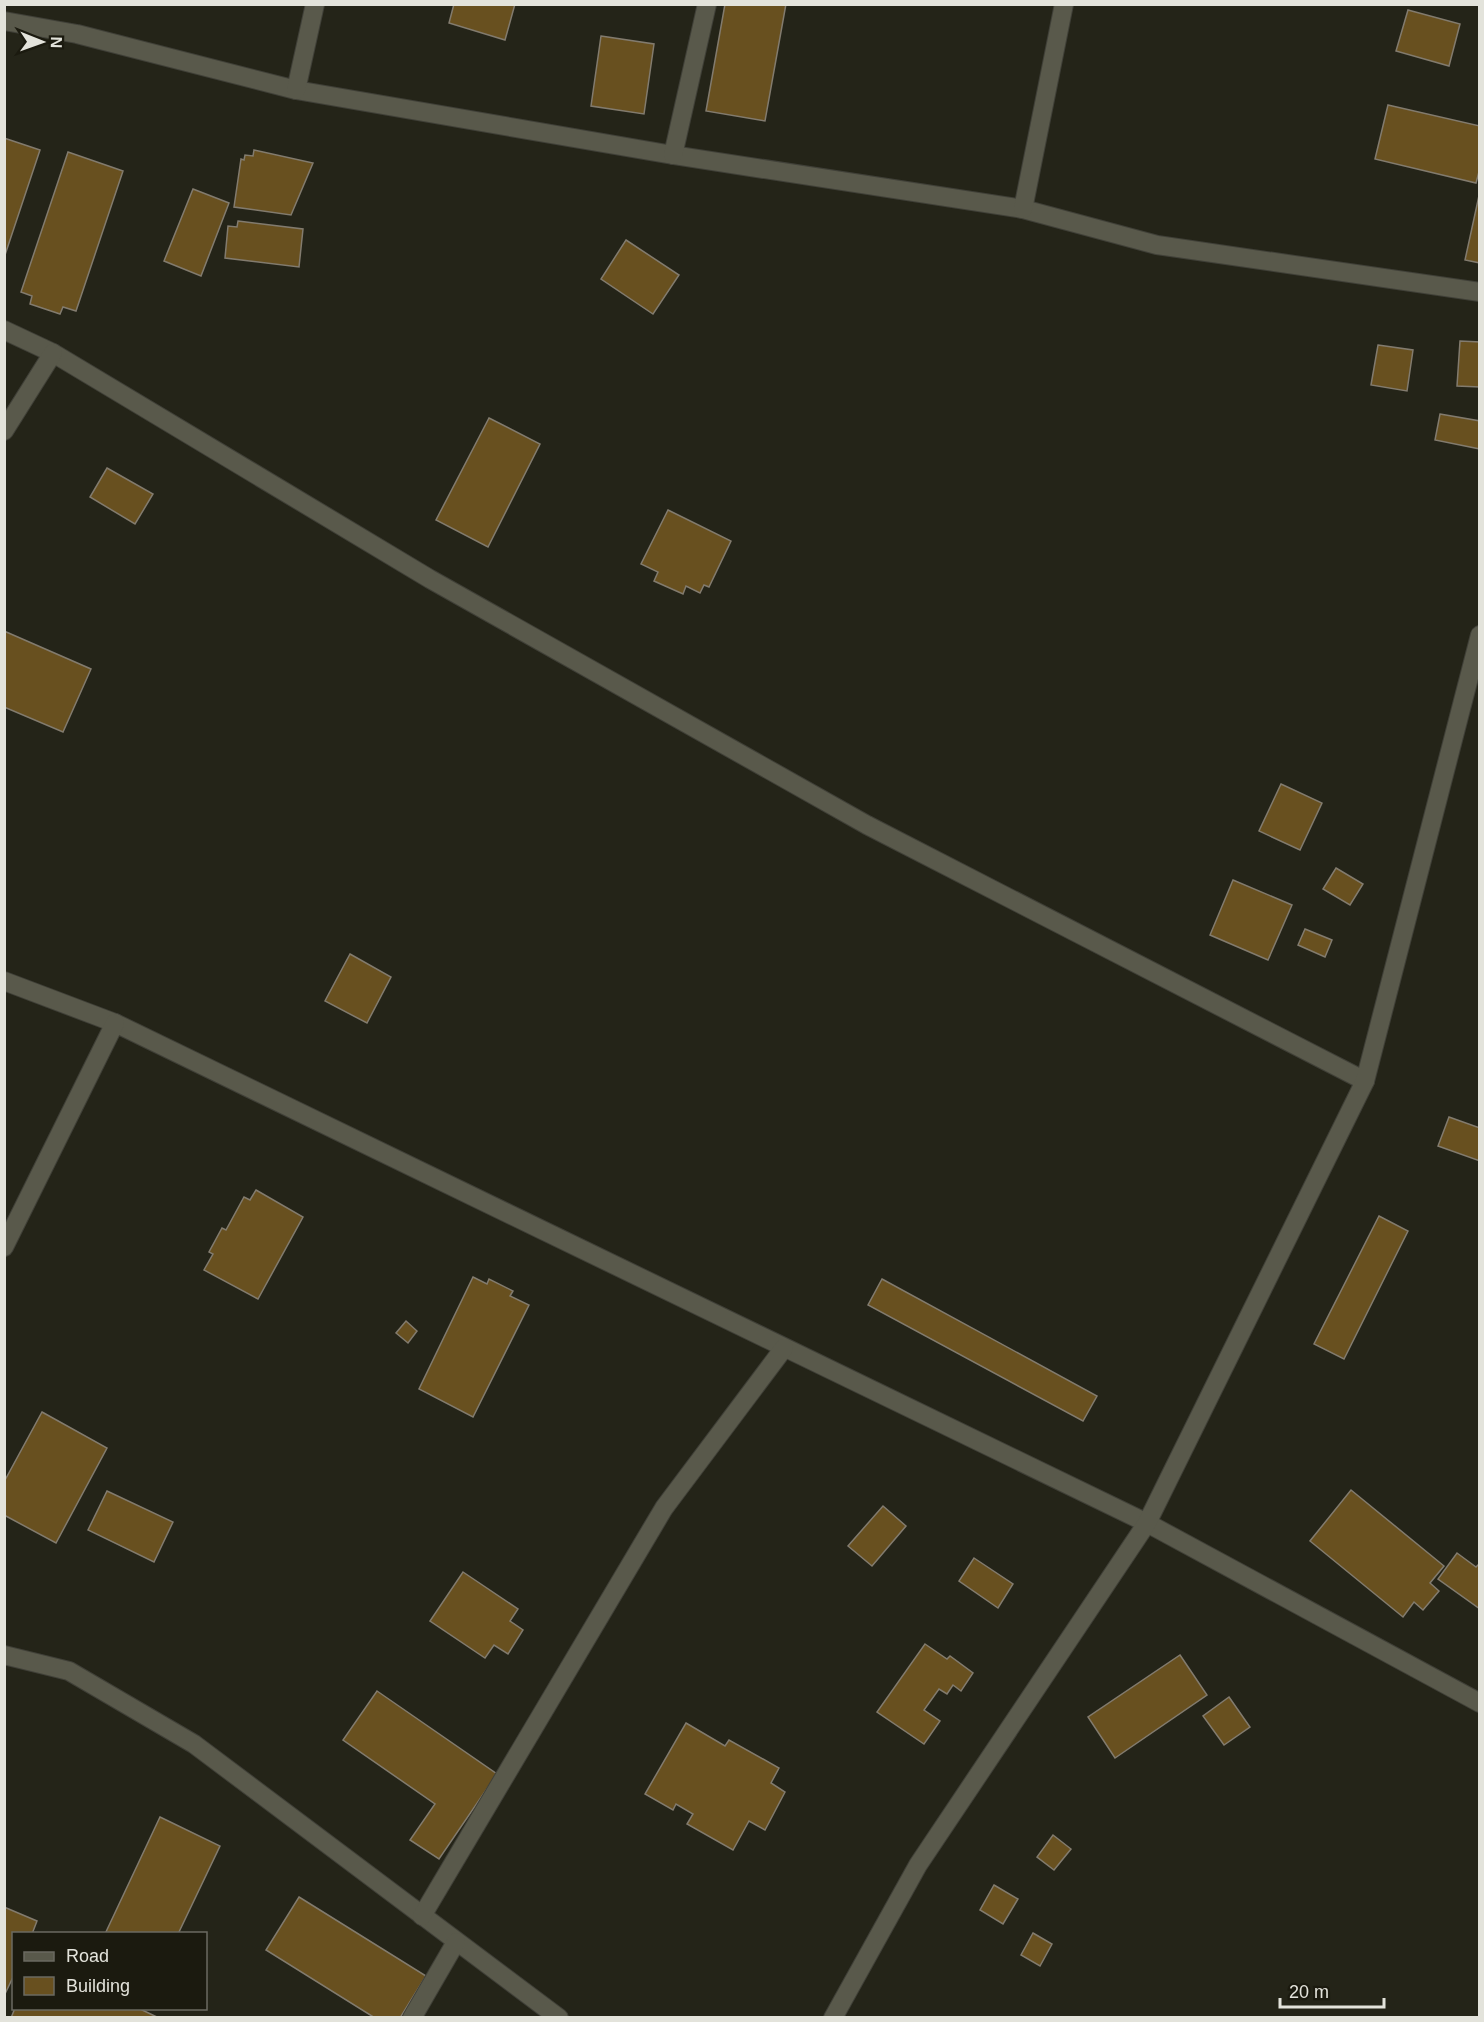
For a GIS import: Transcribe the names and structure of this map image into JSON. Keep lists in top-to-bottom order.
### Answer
{
  "legend": ["Road", "Building"],
  "scale_bar": "20 m",
  "north": "right"
}
